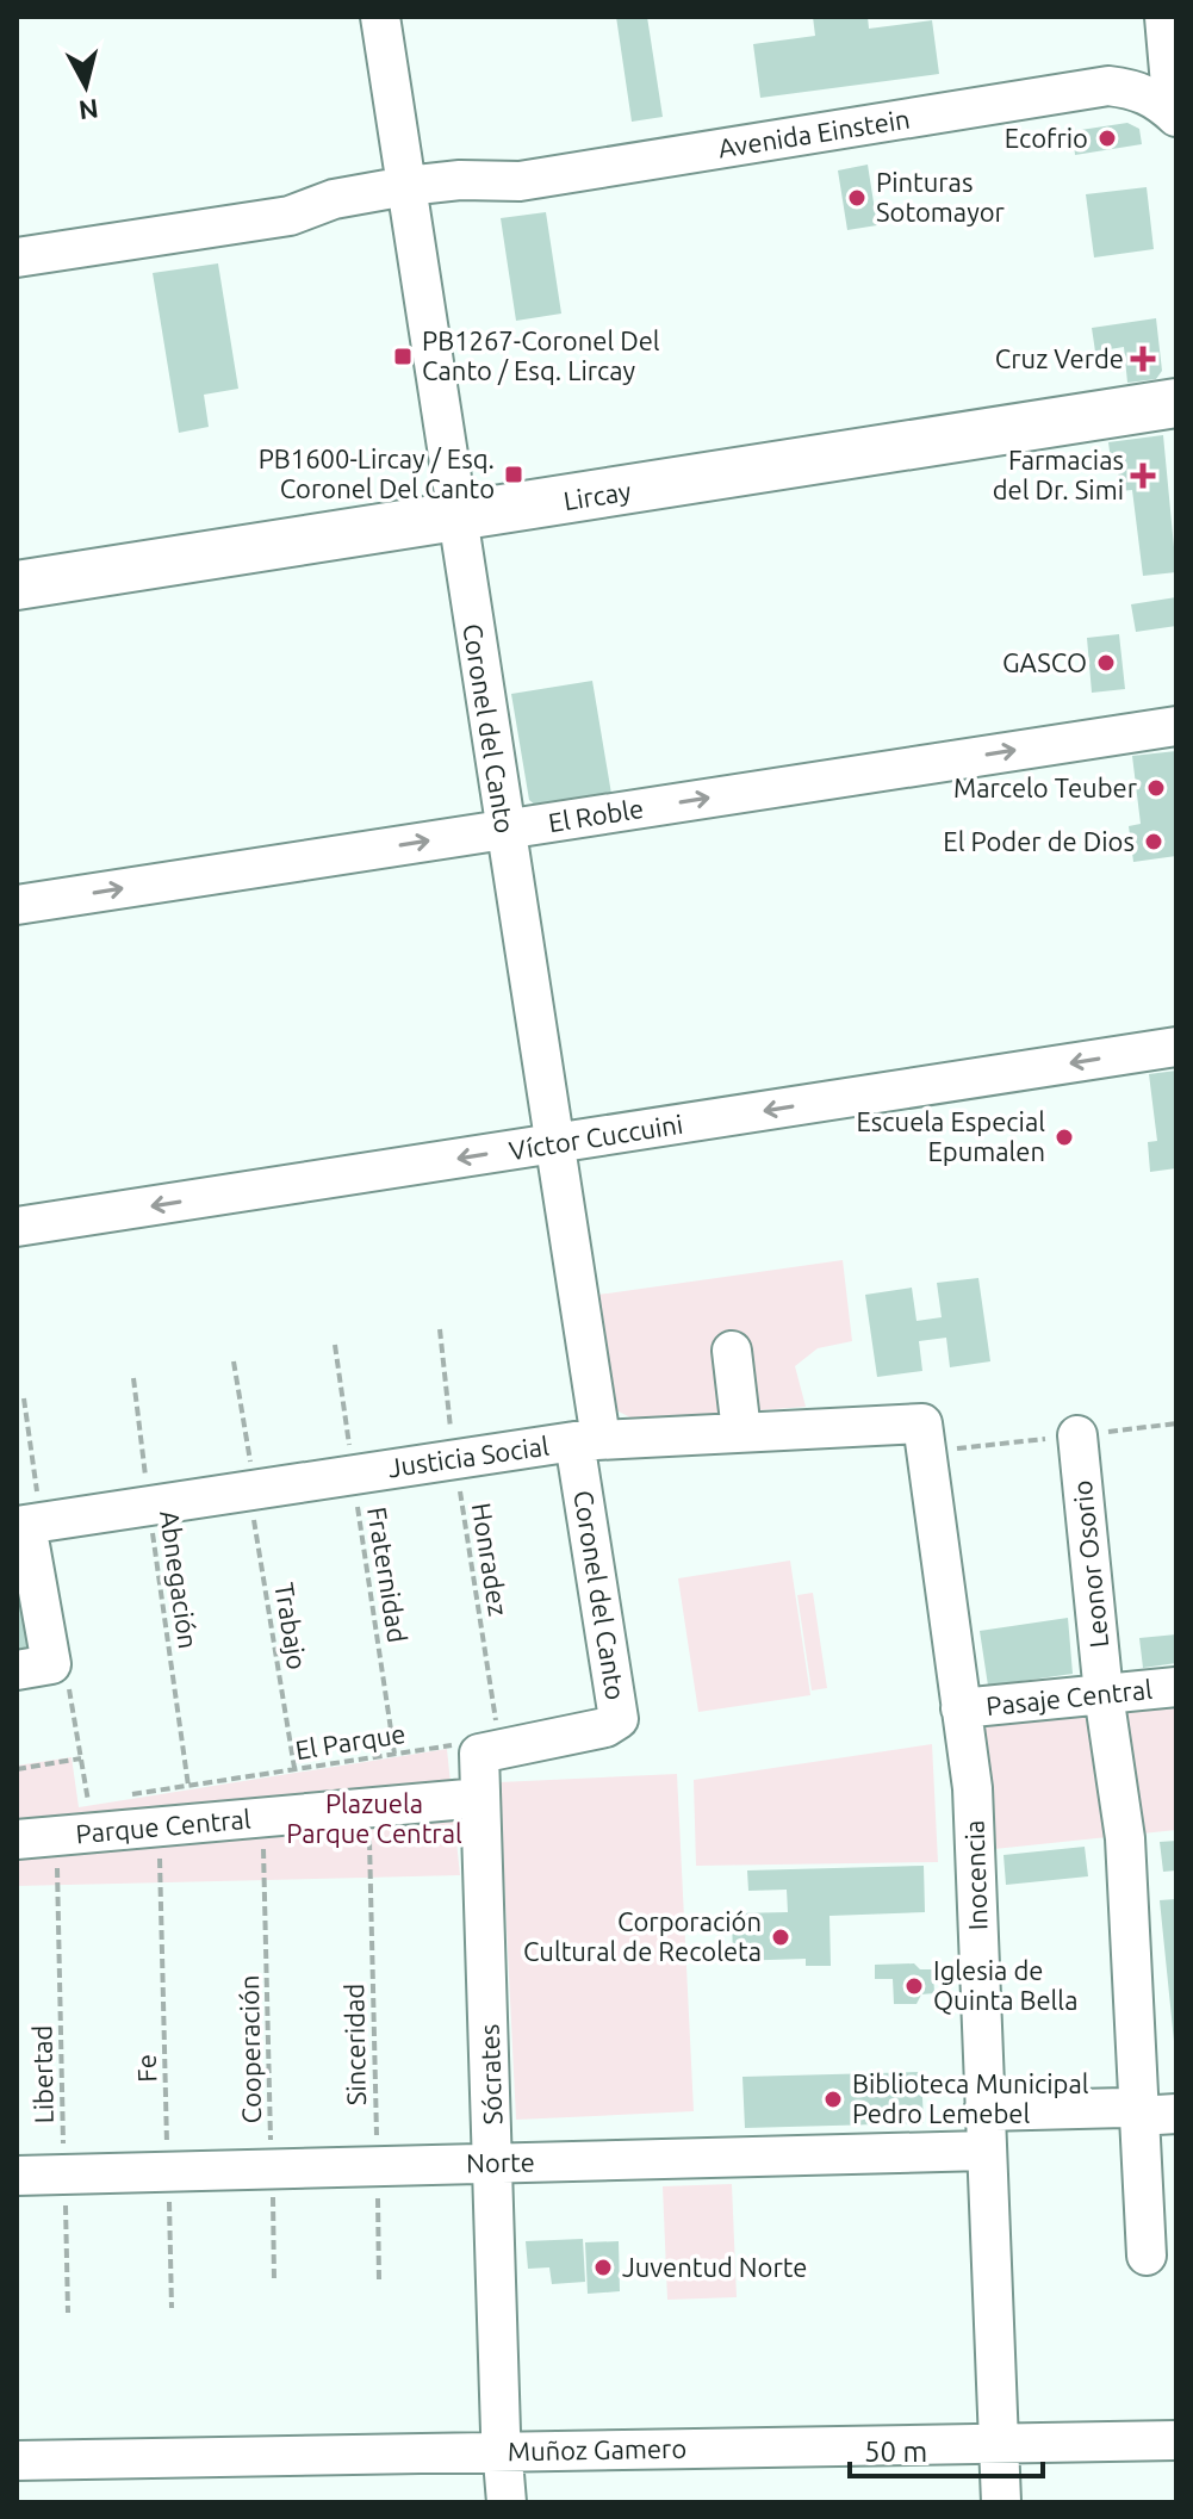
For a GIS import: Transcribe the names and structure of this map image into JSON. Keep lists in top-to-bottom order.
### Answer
{
  "streets": {
    "main road": ["Lircay"],
    "street": [
      "Avenida Einstein",
      "Coronel del Canto",
      "El Roble",
      "Víctor Cuccuini",
      "Justicia Social",
      "Leonor Osorio",
      "Pasaje Central",
      "Parque Central",
      "Inocencia",
      "Sócrates",
      "Norte",
      "Muñoz Gamero"
    ],
    "path": [
      "Honradez",
      "Fraternidad",
      "Abnegación",
      "Trabajo",
      "El Parque",
      "Sinceridad",
      "Cooperación",
      "Fe",
      "Libertad"
    ]
  },
  "crossings": [
    ["Avenida Einstein", "Coronel del Canto"],
    ["Lircay", "Coronel del Canto"],
    ["Coronel del Canto", "El Roble"],
    ["Coronel del Canto", "Víctor Cuccuini"],
    ["Coronel del Canto", "Justicia Social"],
    ["Coronel del Canto", "Honradez"],
    ["Coronel del Canto", "El Parque"],
    ["Coronel del Canto", "Sócrates"],
    ["Justicia Social", "Honradez"],
    ["Justicia Social", "Fraternidad"],
    ["Justicia Social", "Abnegación"],
    ["Justicia Social", "Trabajo"],
    ["Justicia Social", "Inocencia"],
    ["Honradez", "El Parque"],
    ["Honradez", "Sócrates"],
    ["Leonor Osorio", "Pasaje Central"],
    ["Fraternidad", "El Parque"],
    ["Abnegación", "El Parque"],
    ["Trabajo", "El Parque"],
    ["Pasaje Central", "Inocencia"],
    ["El Parque", "Sócrates"],
    ["Parque Central", "Sinceridad"],
    ["Parque Central", "Cooperación"],
    ["Parque Central", "Fe"],
    ["Parque Central", "Libertad"],
    ["Parque Central", "Sócrates"],
    ["Inocencia", "Norte"],
    ["Inocencia", "Muñoz Gamero"],
    ["Sinceridad", "Norte"],
    ["Cooperación", "Norte"],
    ["Fe", "Norte"],
    ["Libertad", "Norte"],
    ["Sócrates", "Norte"],
    ["Sócrates", "Muñoz Gamero"]
  ],
  "one_way": ["El Roble", "Víctor Cuccuini"],
  "parks": ["Plazuela Parque Central"],
  "places": {
    "other": [
      "Ecofrio",
      "Pinturas Sotomayor",
      "GASCO",
      "Marcelo Teuber",
      "El Poder de Dios",
      "Escuela Especial Epumalen",
      "Corporación Cultural de Recoleta",
      "Iglesia de Quinta Bella",
      "Biblioteca Municipal Pedro Lemebel",
      "Juventud Norte"
    ],
    "transit": ["PB1267-Coronel Del Canto / Esq. Lircay", "PB1600-Lircay / Esq. Coronel Del Canto"],
    "health": ["Cruz Verde", "Farmacias del Dr. Simi"]
  },
  "scale_bar": "50 m",
  "north": "bottom"
}
